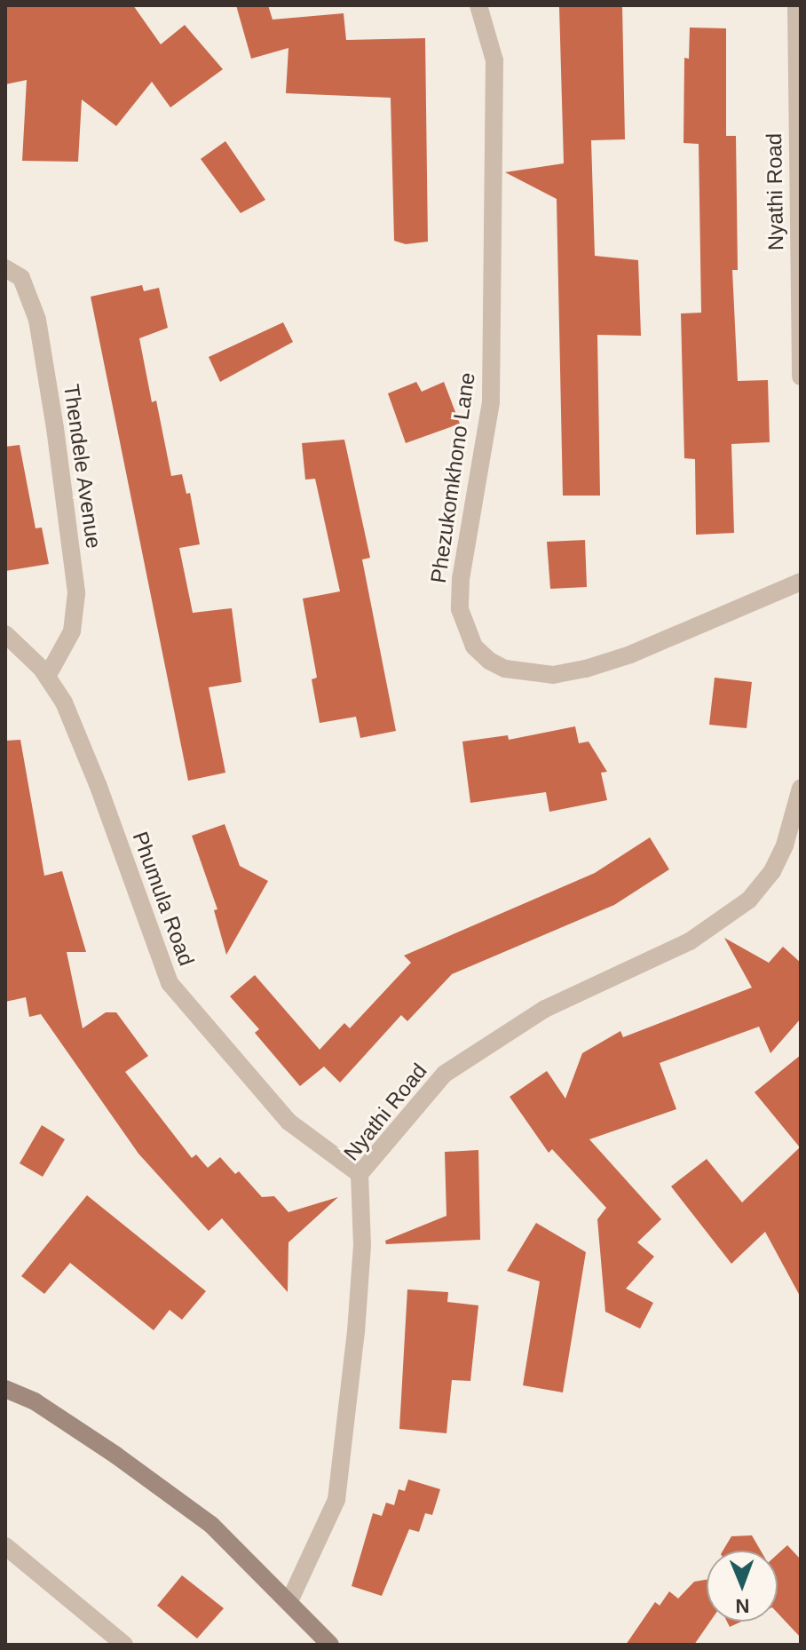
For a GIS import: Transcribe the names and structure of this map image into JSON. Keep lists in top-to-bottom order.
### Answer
{
  "streets": {
    "street": [
      "Nyathi Road",
      "Thendele Avenue",
      "Phezukomkhono Lane",
      "Phumula Road"
    ]
  },
  "crossings": [
    ["Nyathi Road", "Phumula Road"],
    ["Thendele Avenue", "Phumula Road"]
  ],
  "north": "bottom"
}
